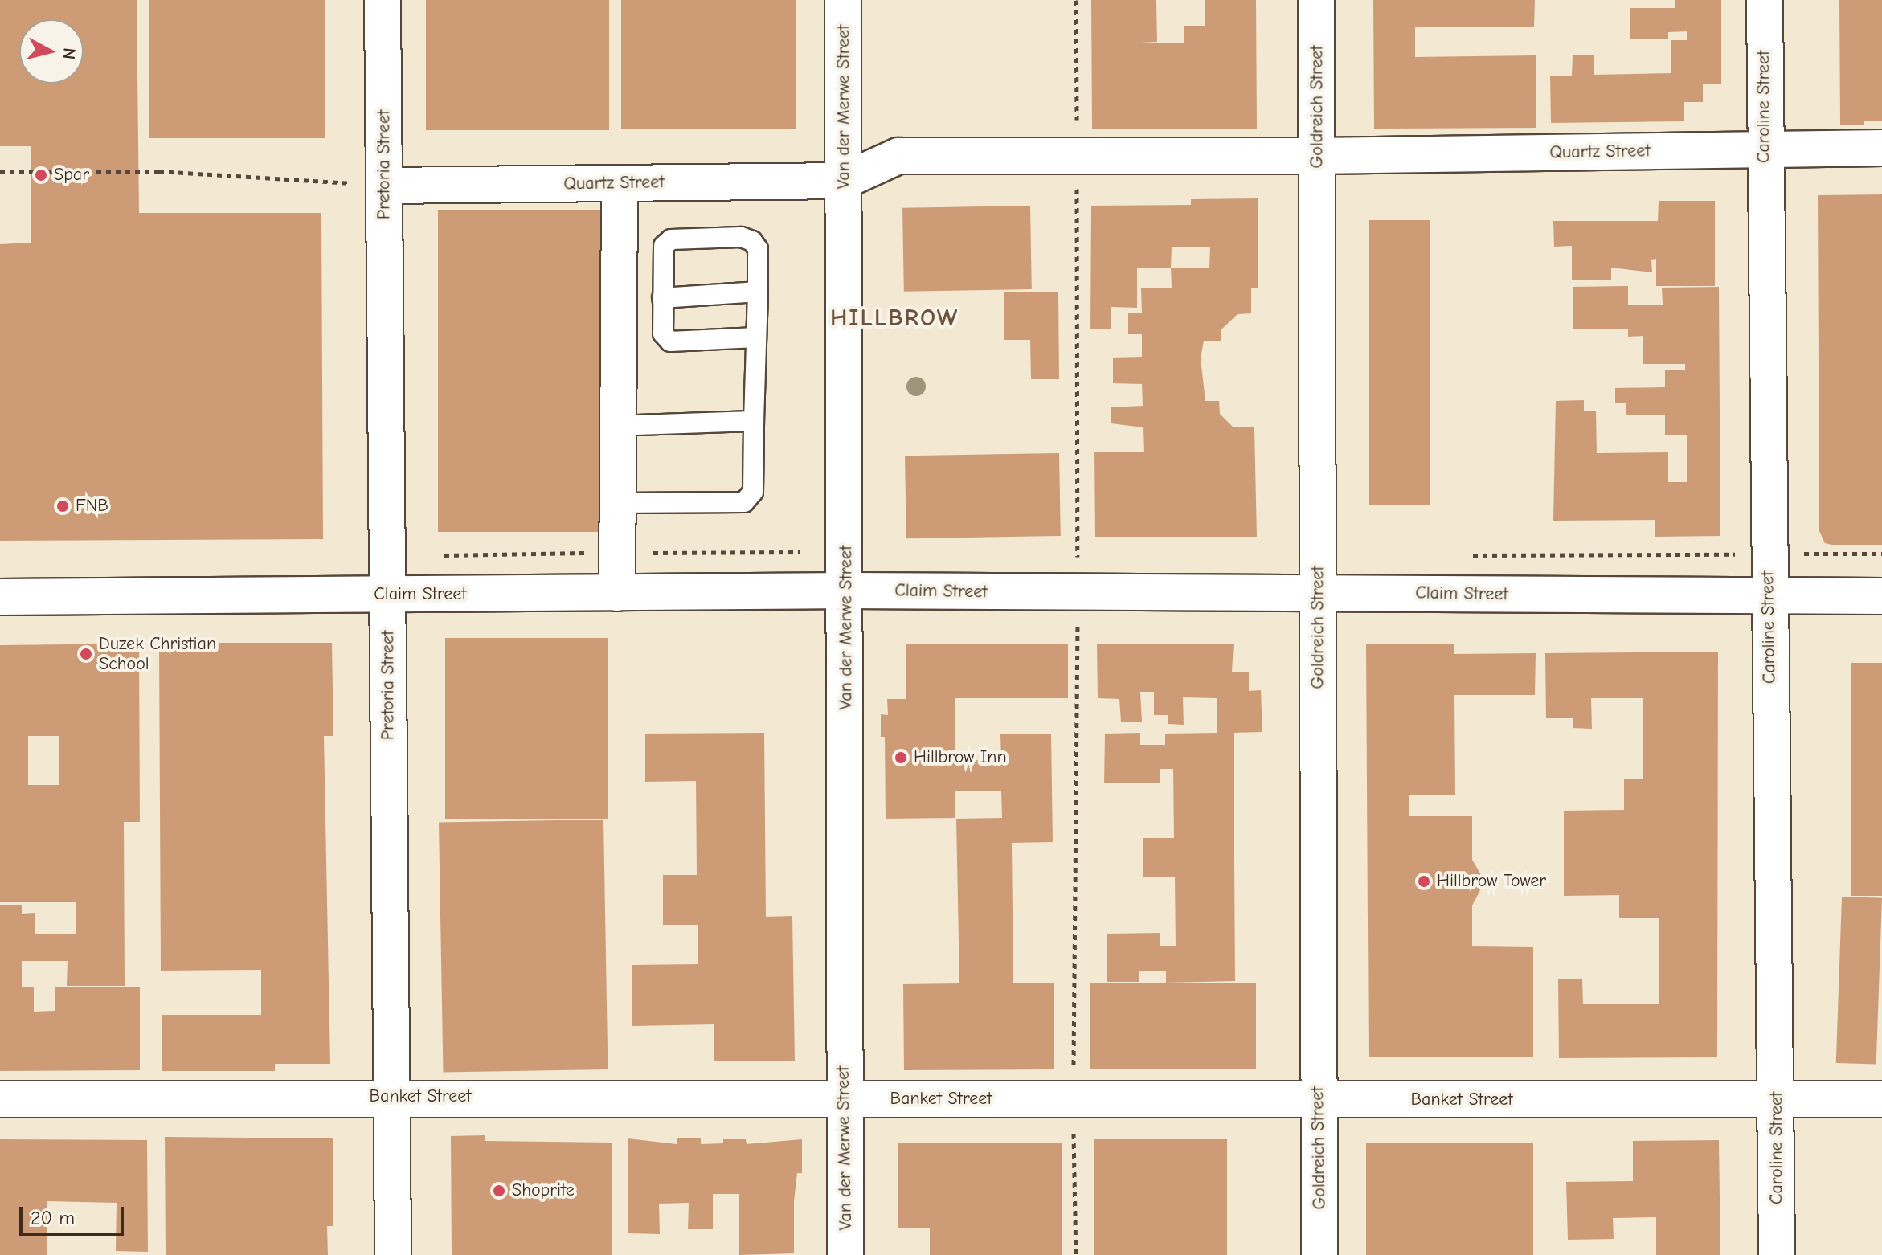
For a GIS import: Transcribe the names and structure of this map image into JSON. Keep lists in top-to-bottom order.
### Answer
{
  "streets": {
    "street": [
      "Van der Merwe Street",
      "Goldreich Street",
      "Caroline Street",
      "Quartz Street",
      "Pretoria Street",
      "Claim Street",
      "Banket Street"
    ]
  },
  "crossings": [
    ["Van der Merwe Street", "Quartz Street"],
    ["Van der Merwe Street", "Claim Street"],
    ["Van der Merwe Street", "Banket Street"],
    ["Goldreich Street", "Quartz Street"],
    ["Goldreich Street", "Claim Street"],
    ["Goldreich Street", "Banket Street"],
    ["Caroline Street", "Quartz Street"],
    ["Caroline Street", "Claim Street"],
    ["Caroline Street", "Banket Street"],
    ["Quartz Street", "Pretoria Street"],
    ["Pretoria Street", "Claim Street"],
    ["Pretoria Street", "Banket Street"]
  ],
  "districts": ["HILLBROW"],
  "places": [
    "Spar",
    "FNB",
    "Duzek Christian School",
    "Hillbrow Inn",
    "Hillbrow Tower",
    "Shoprite"
  ],
  "scale_bar": "20 m",
  "north": "right"
}
